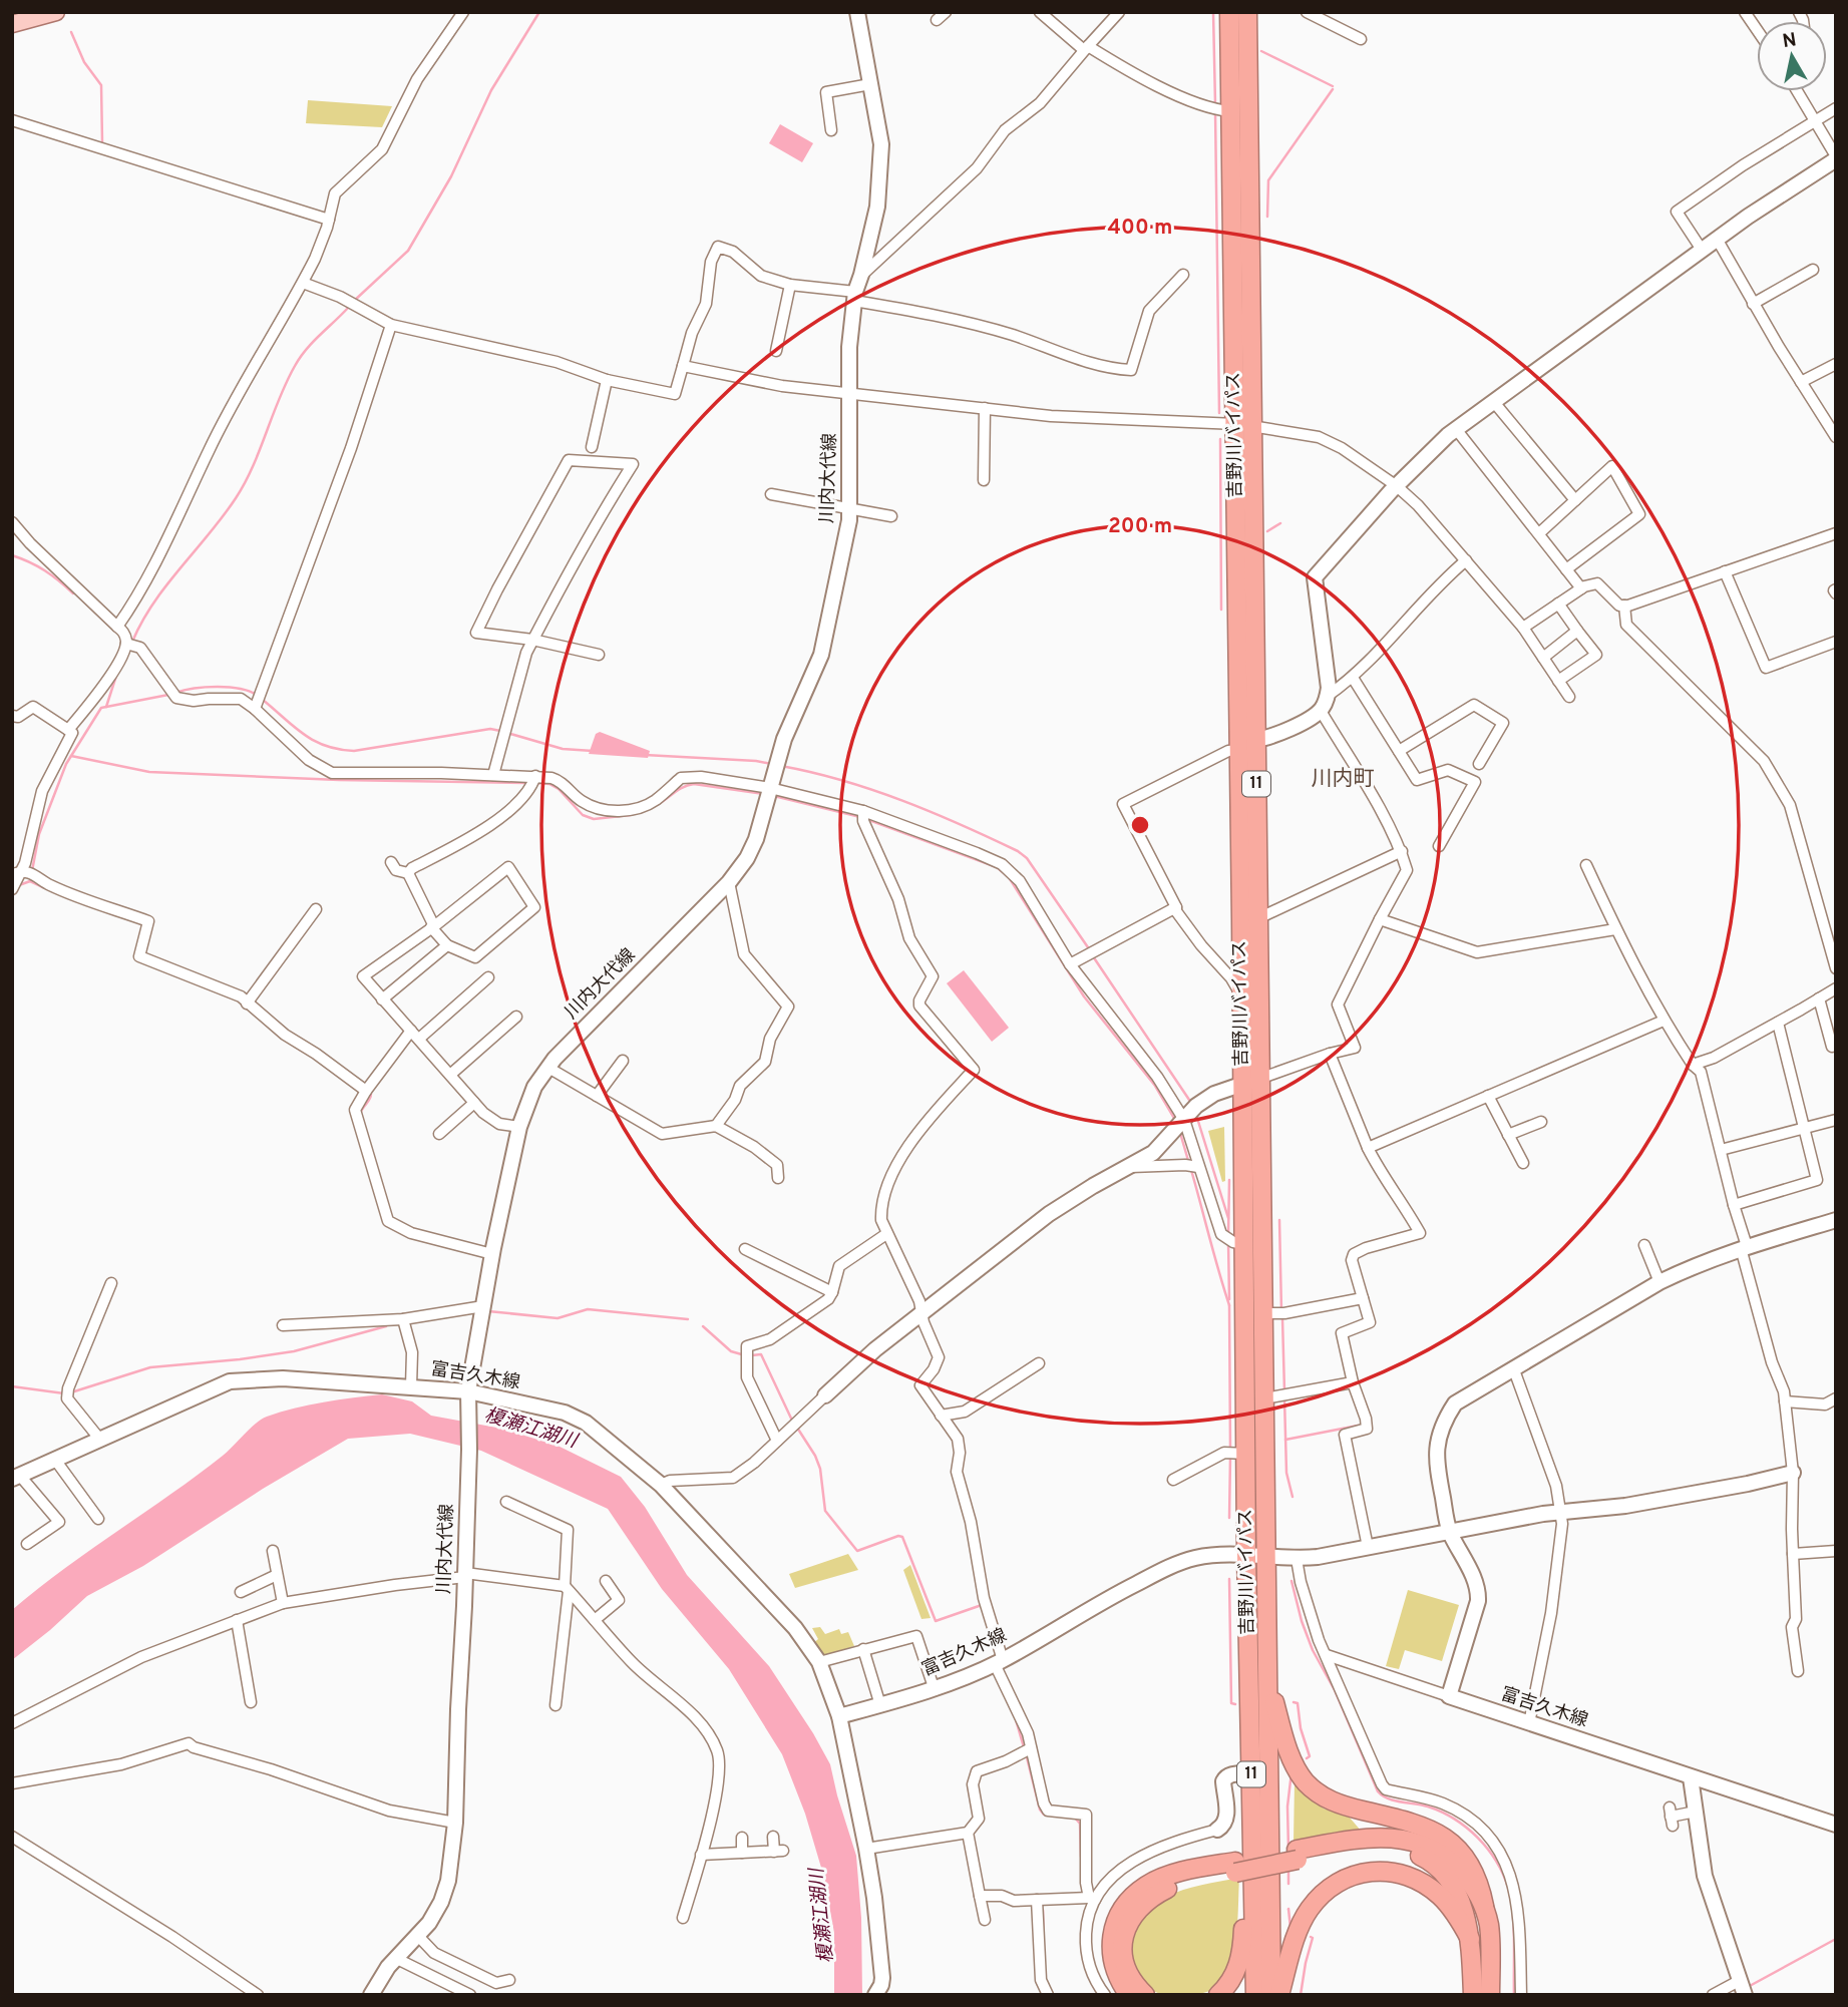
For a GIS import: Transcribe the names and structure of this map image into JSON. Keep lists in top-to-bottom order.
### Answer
{
  "streets": {
    "highway": ["吉野川バイパス", "11"],
    "main road": ["川内大代線", "富吉久木線"]
  },
  "crossings": [
    ["吉野川バイパス", "富吉久木線"],
    ["川内大代線", "富吉久木線"]
  ],
  "districts": ["川内町"],
  "water": ["榎瀬江湖川"],
  "north": "top",
  "rings": ["400 m", "200 m"]
}
